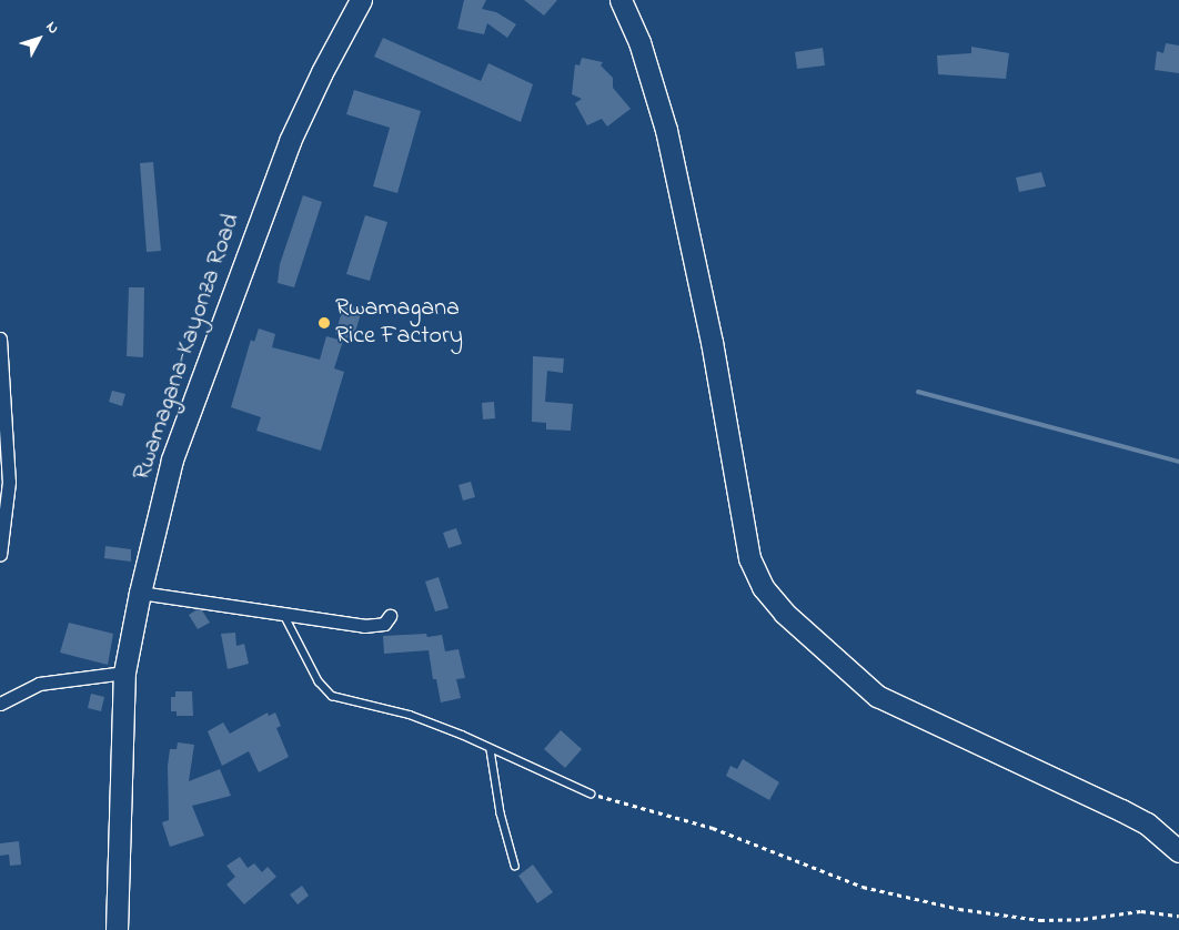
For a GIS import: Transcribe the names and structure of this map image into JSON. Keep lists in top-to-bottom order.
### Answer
{
  "streets": {
    "highway": ["Rwamagana-Kayonza Road"]
  },
  "places": ["Rwamagana Rice Factory"],
  "north": "top right"
}
